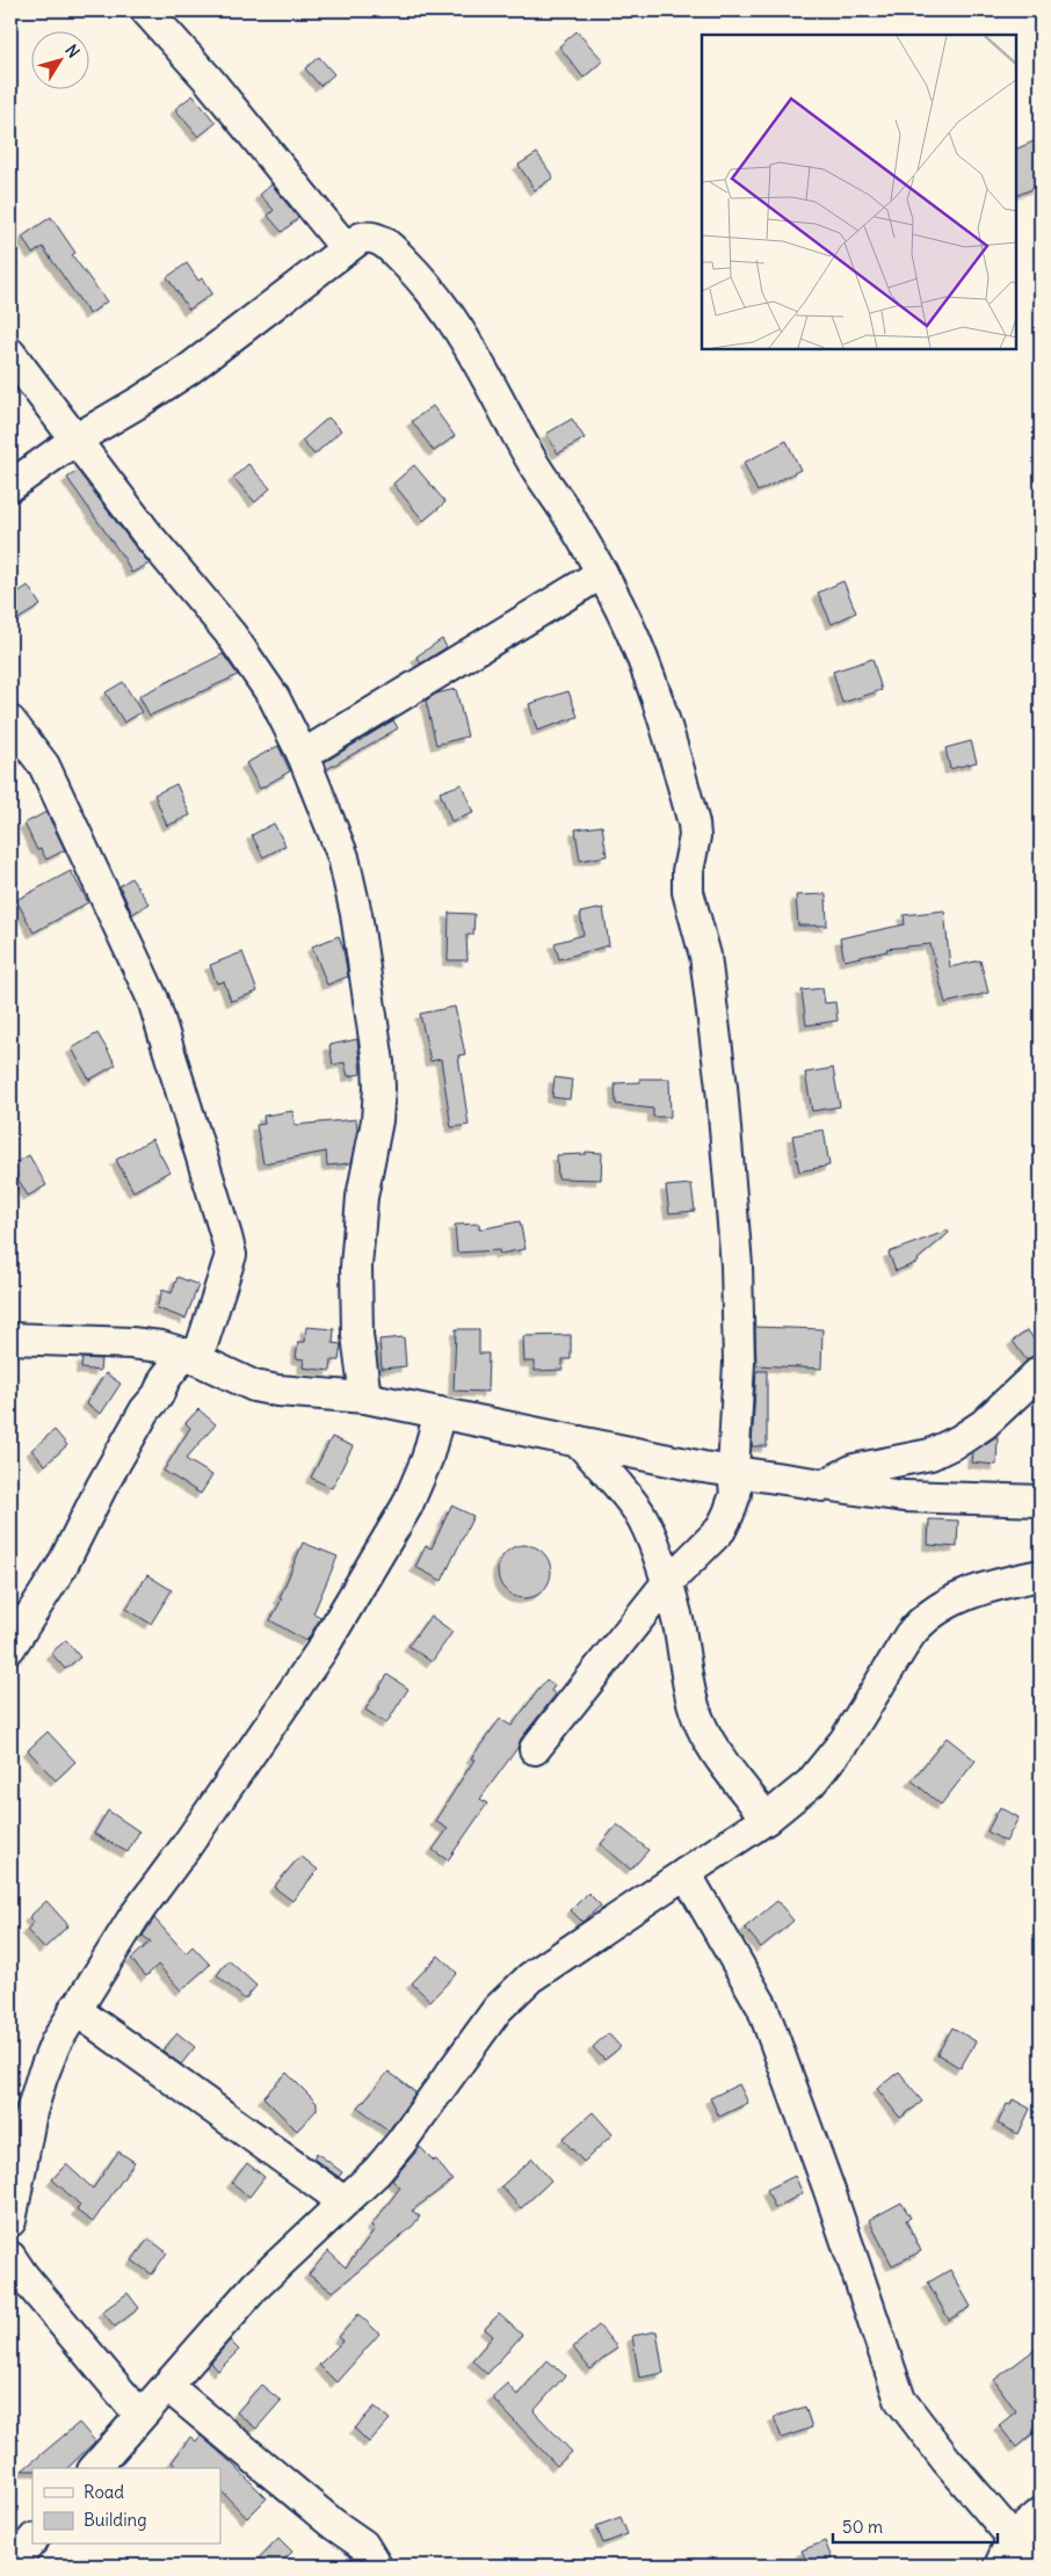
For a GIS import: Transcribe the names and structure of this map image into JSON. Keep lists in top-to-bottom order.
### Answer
{
  "legend": ["Road", "Building"],
  "scale_bar": "50 m",
  "north": "top right"
}
